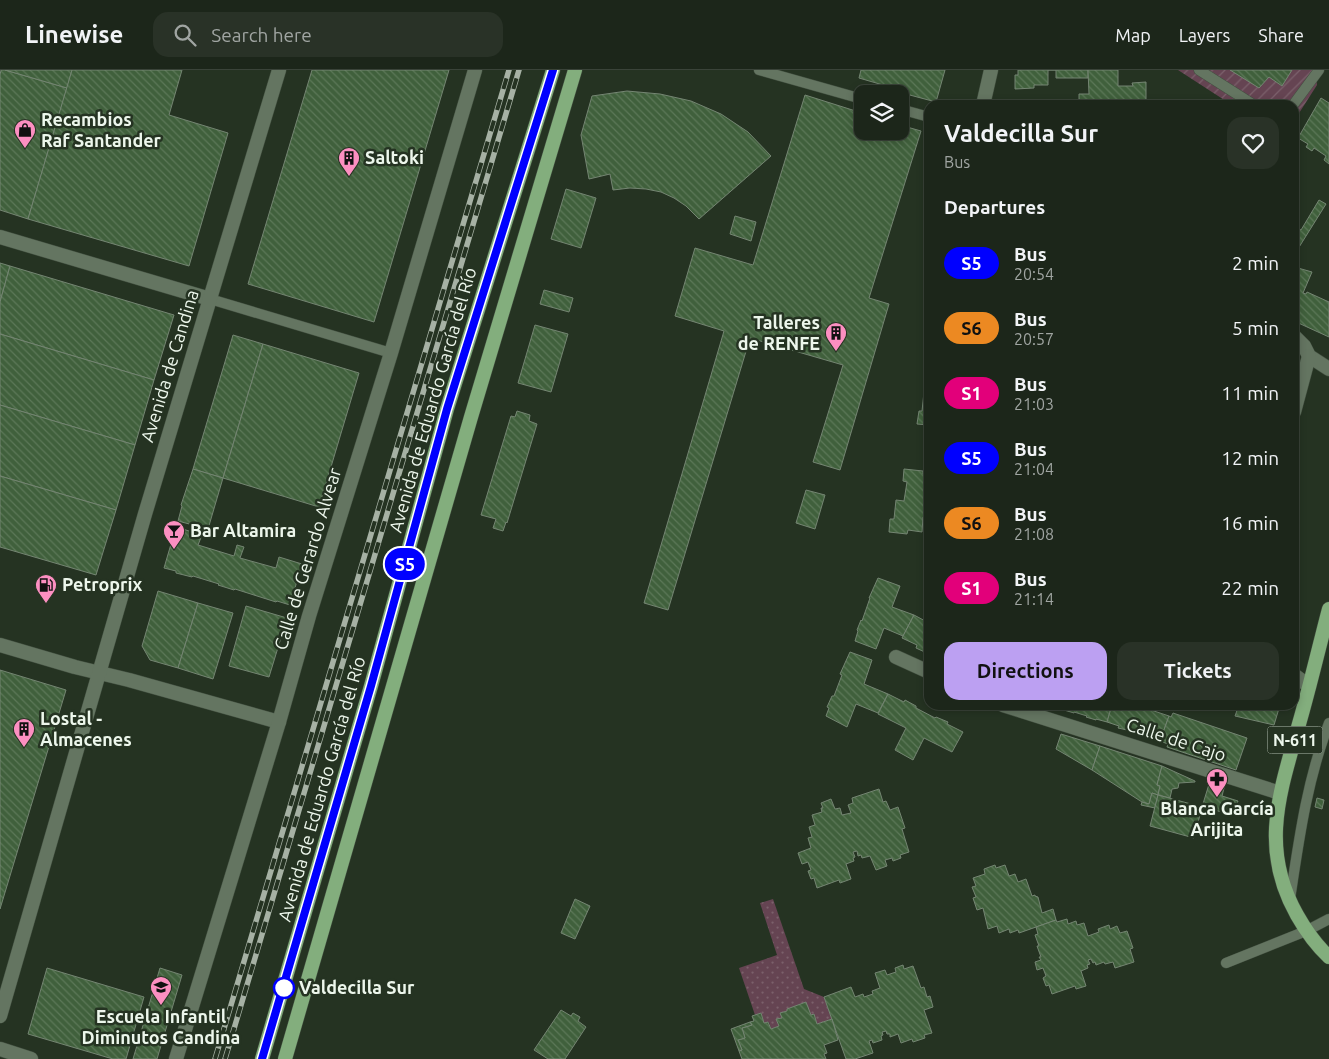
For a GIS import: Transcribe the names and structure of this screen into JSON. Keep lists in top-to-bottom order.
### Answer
{
  "streets": {
    "highway": ["Avenida de Eduardo García del Río", "N-611"],
    "street": ["Avenida de Candina", "Calle de Gerardo Alvear", "Calle de Cajo"]
  },
  "crossings": [
    ["Calle de Cajo", "N-611"]
  ],
  "places": {
    "shop": ["Recambios Raf Santander"],
    "building": ["Saltoki", "Talleres de RENFE", "Lostal - Almacenes"],
    "bar": ["Bar Altamira"],
    "fuel station": ["Petroprix"],
    "pharmacy": ["Blanca García Arijita"],
    "other": ["Valdecilla Sur"],
    "school or university": ["Escuela Infantil Diminutos Candina"]
  },
  "lines": ["bus line S5"],
  "page": {
    "header": "Linewise",
    "search": "Search here",
    "nav": ["Map", "Layers", "Share"],
    "on_map": "S5",
    "heading": [
      ["Valdecilla Sur", "Bus"],
      "Departures"
    ],
    "list": [
      {
        "mark": "S5",
        "name": "Bus",
        "note": "20:54",
        "value": "2 min"
      },
      {
        "mark": "S6",
        "name": "Bus",
        "note": "20:57",
        "value": "5 min"
      },
      {
        "mark": "S1",
        "name": "Bus",
        "note": "21:03",
        "value": "11 min"
      },
      {
        "mark": "S5",
        "name": "Bus",
        "note": "21:04",
        "value": "12 min"
      },
      {
        "mark": "S6",
        "name": "Bus",
        "note": "21:08",
        "value": "16 min"
      },
      {
        "mark": "S1",
        "name": "Bus",
        "note": "21:14",
        "value": "22 min"
      }
    ],
    "buttons": ["Directions", "Tickets"]
  }
}
